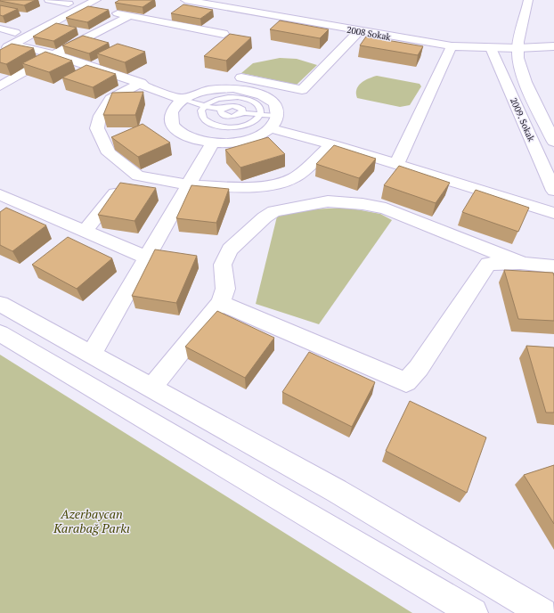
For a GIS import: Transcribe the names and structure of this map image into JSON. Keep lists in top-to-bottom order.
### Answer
{
  "streets": {
    "street": ["2008 Sokak", "2009. Sokak"]
  },
  "crossings": [
    ["2008 Sokak", "2009. Sokak"]
  ],
  "parks": ["Azerbaycan Karabağ Parkı"]
}
